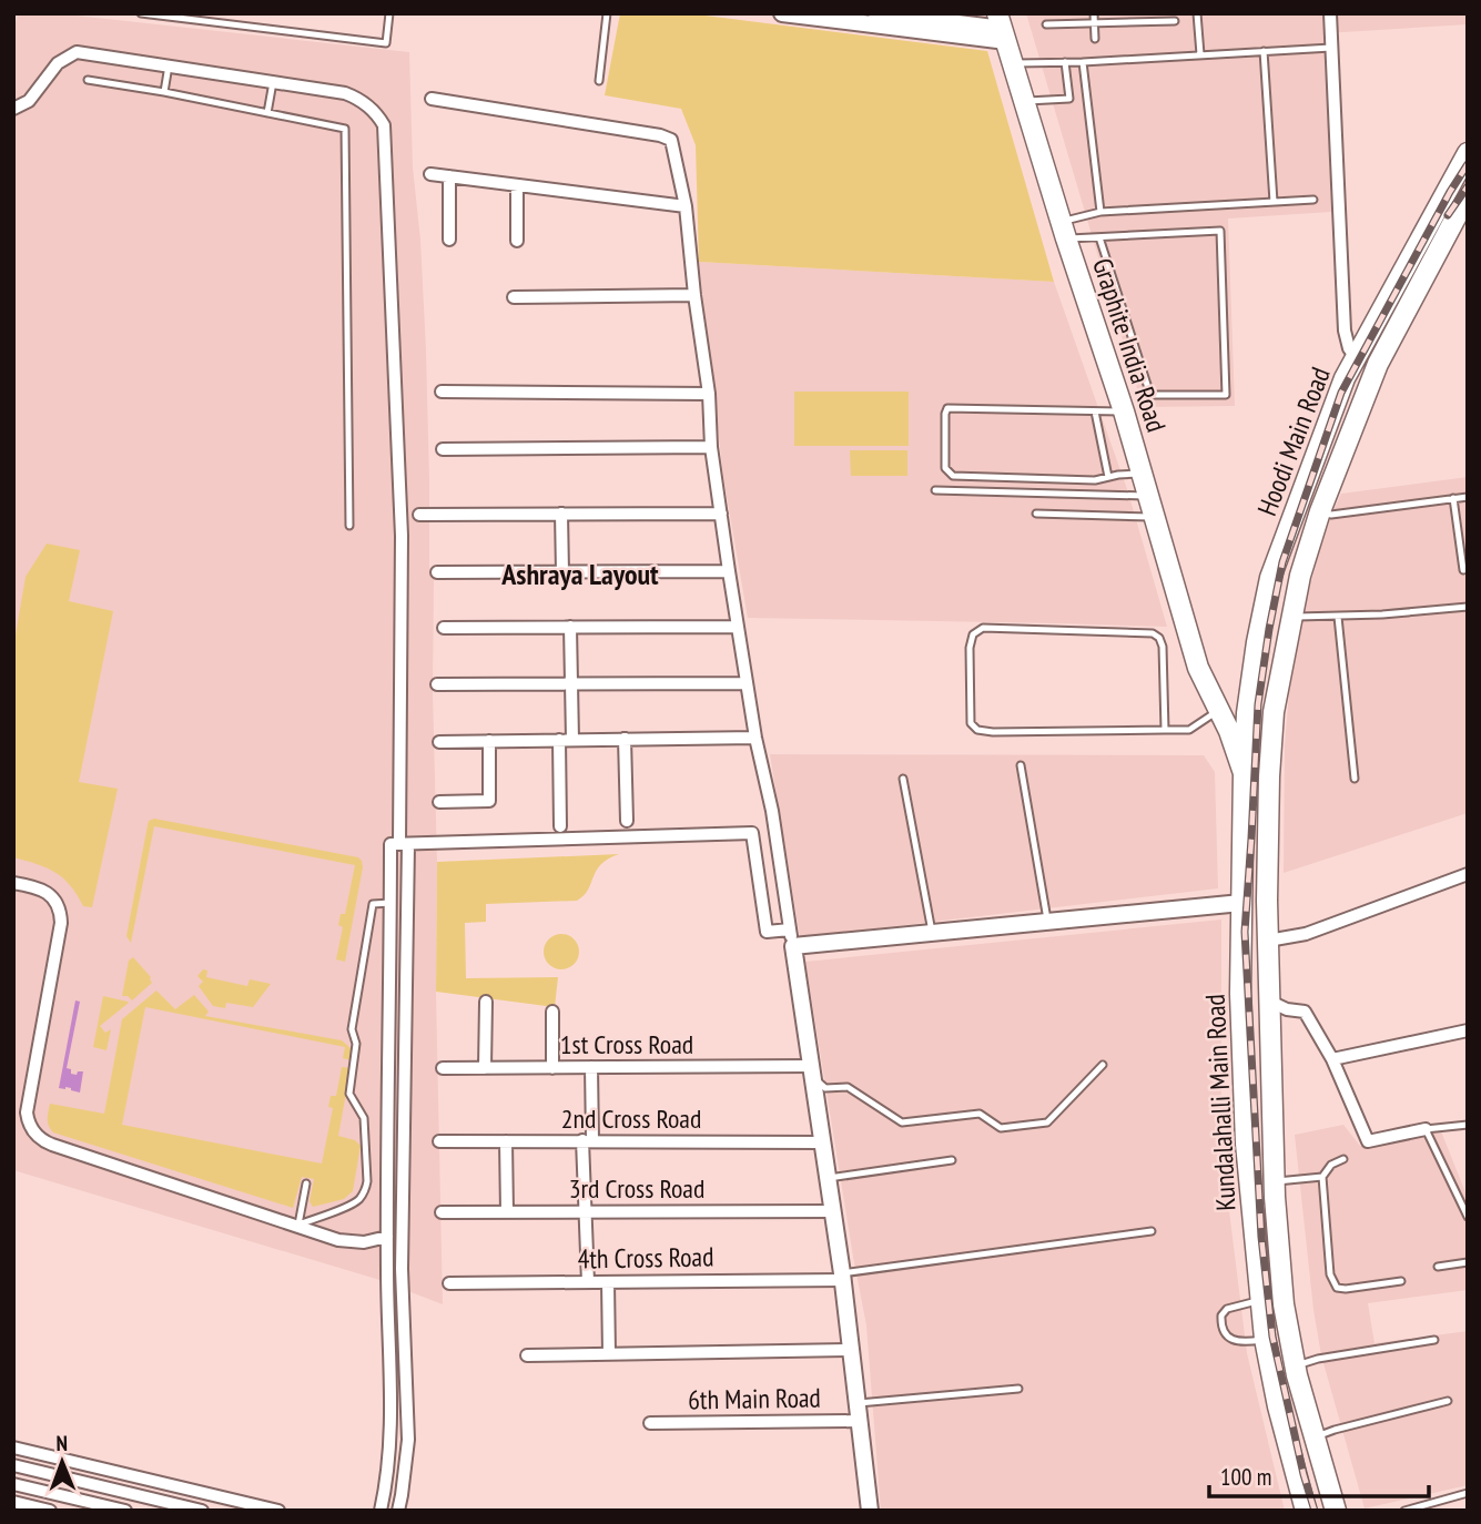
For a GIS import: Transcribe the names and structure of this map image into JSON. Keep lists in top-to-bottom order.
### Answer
{
  "streets": {
    "main road": ["Graphite India Road", "Hoodi Main Road", "Kundalahalli Main Road"],
    "street": [
      "1st Cross Road",
      "2nd Cross Road",
      "3rd Cross Road",
      "4th Cross Road",
      "6th Main Road"
    ]
  },
  "crossings": [
    ["Graphite India Road", "Kundalahalli Main Road"],
    ["Hoodi Main Road", "Kundalahalli Main Road"]
  ],
  "districts": ["Ashraya Layout"],
  "scale_bar": "100 m",
  "north": "top"
}
